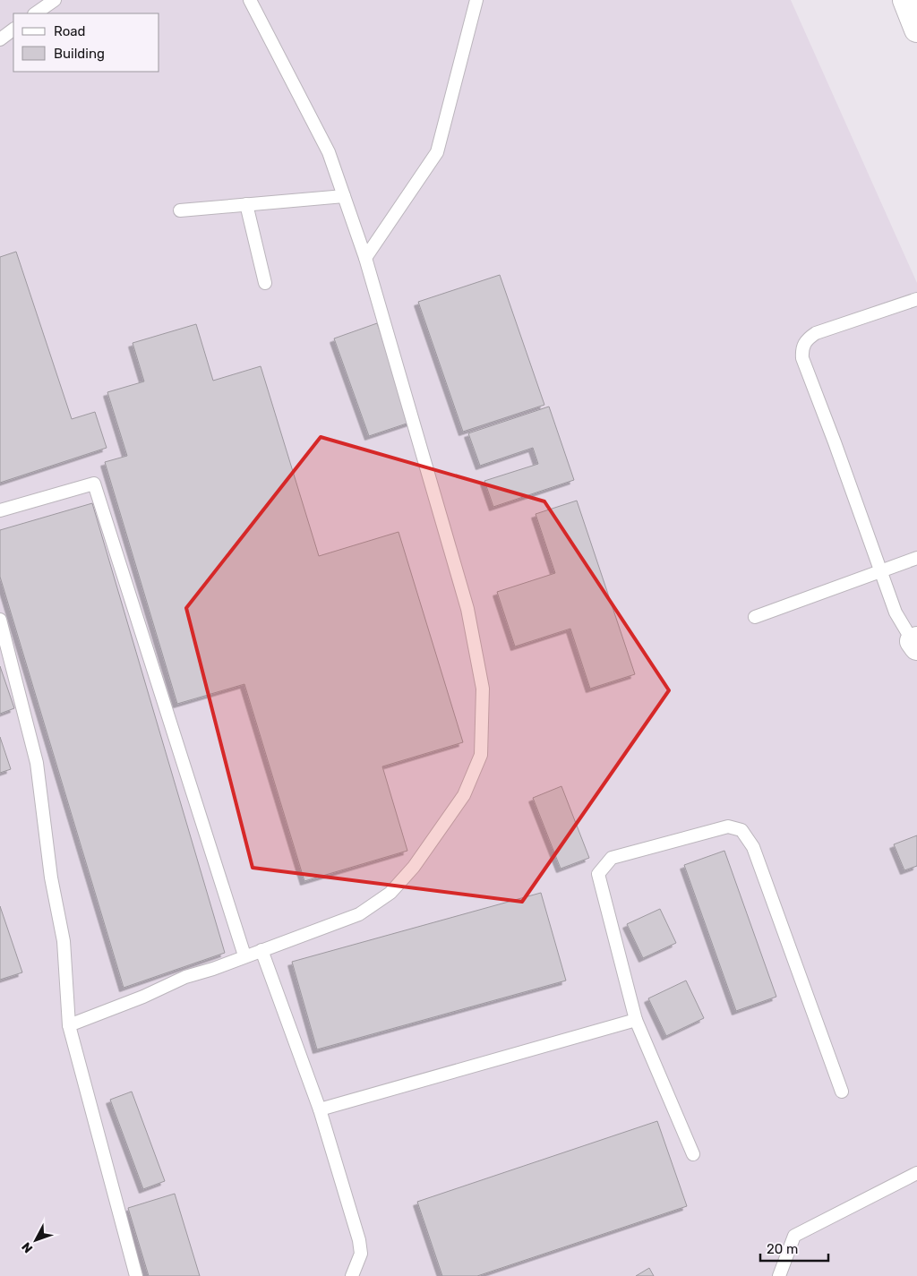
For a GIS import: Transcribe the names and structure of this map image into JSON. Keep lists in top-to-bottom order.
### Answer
{
  "legend": ["Road", "Building"],
  "scale_bar": "20 m",
  "north": "bottom left"
}
